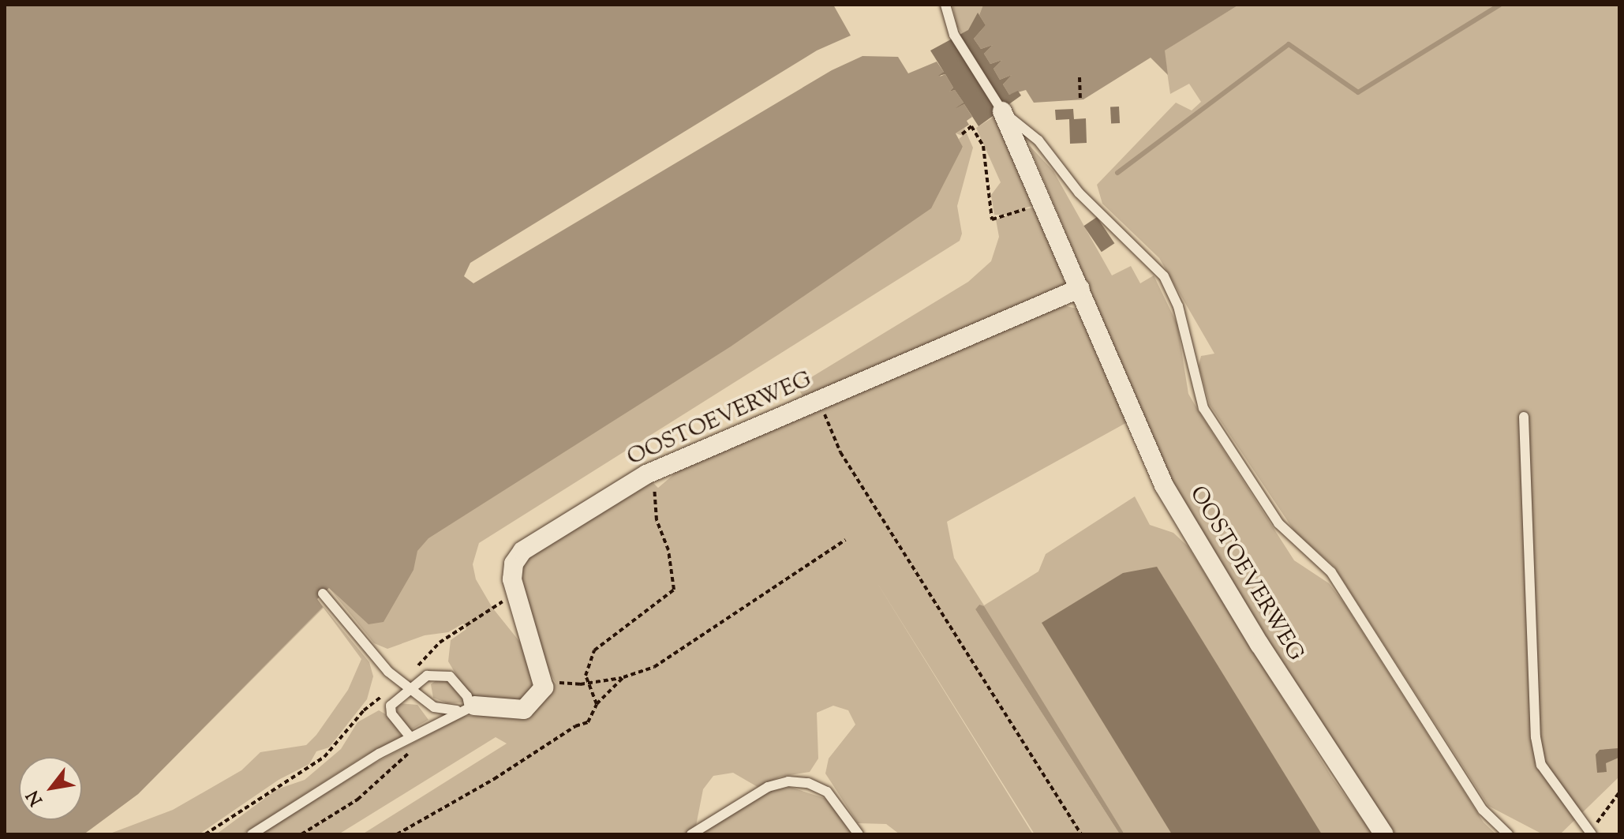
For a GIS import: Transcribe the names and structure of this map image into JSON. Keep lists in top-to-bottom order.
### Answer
{
  "streets": {
    "street": ["OOSTOEVERWEG"]
  },
  "north": "bottom left"
}
